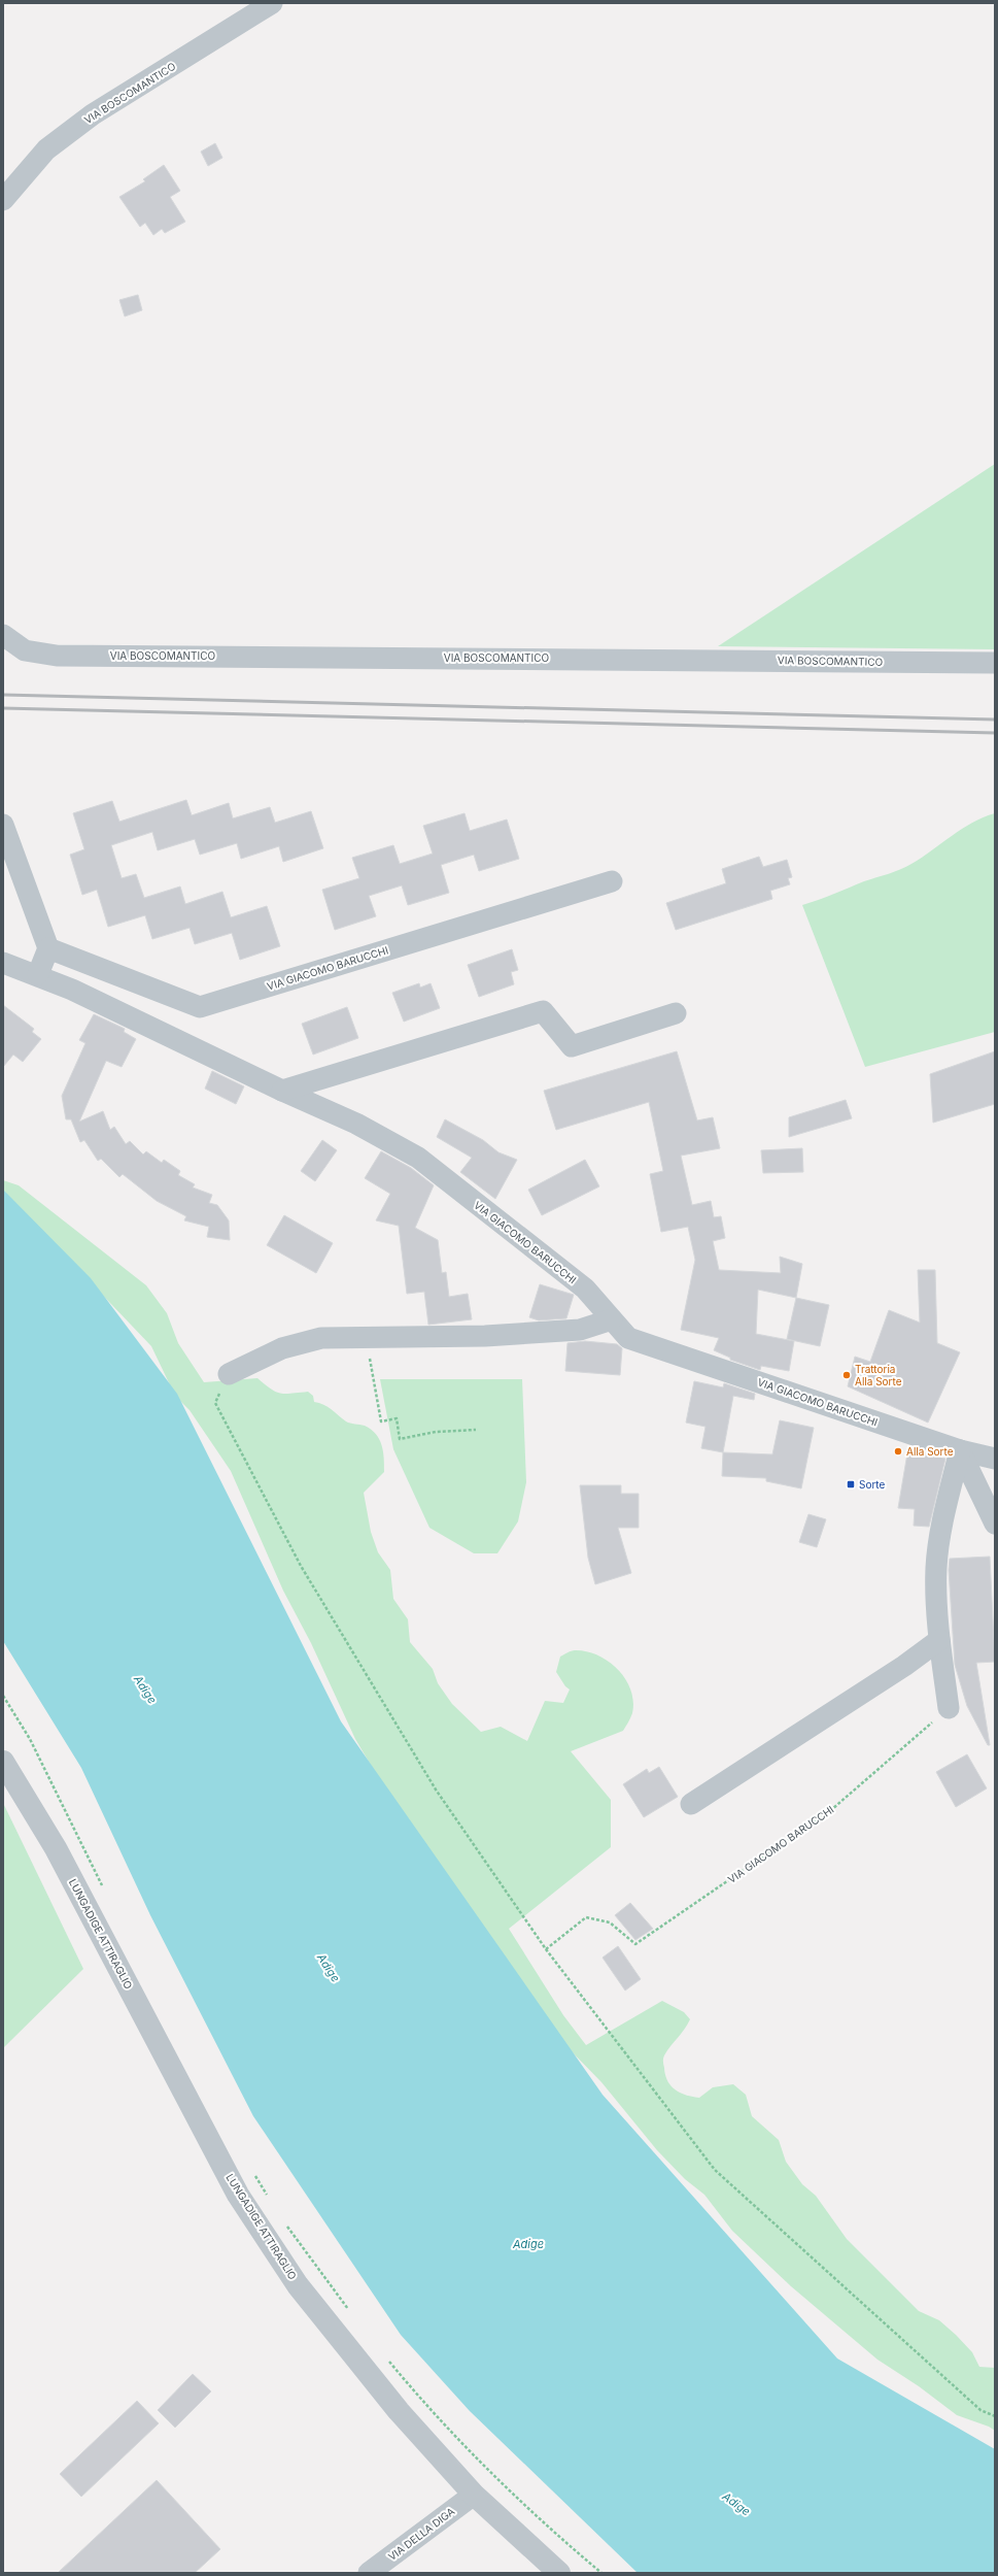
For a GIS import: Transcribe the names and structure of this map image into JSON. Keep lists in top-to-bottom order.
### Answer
{
  "streets": {
    "street": [
      "VIA BOSCOMANTICO",
      "VIA GIACOMO BARUCCHI",
      "LUNGADIGE ATTIRAGLIO",
      "VIA DELLA DIGA"
    ]
  },
  "crossings": [
    ["LUNGADIGE ATTIRAGLIO", "VIA DELLA DIGA"]
  ],
  "water": ["Adige"],
  "places": {
    "other": ["Trattoria Alla Sorte", "Alla Sorte"],
    "transit": ["Sorte"]
  }
}
